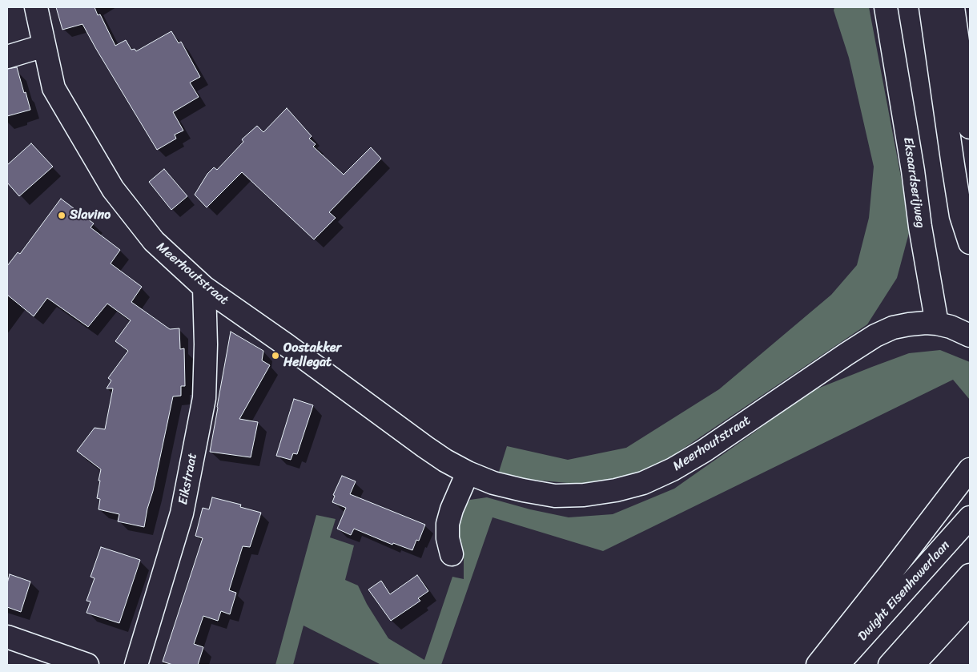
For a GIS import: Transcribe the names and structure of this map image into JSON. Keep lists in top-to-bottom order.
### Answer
{
  "streets": {
    "main road": [
      "Eksaardserijweg",
      "Meerhoutstraat",
      "Eikstraat",
      "Dwight Eisenhowerlaan"
    ]
  },
  "crossings": [
    ["Eksaardserijweg", "Meerhoutstraat"],
    ["Meerhoutstraat", "Eikstraat"]
  ],
  "places": ["Slavino", "Oostakker Hellegat"]
}
